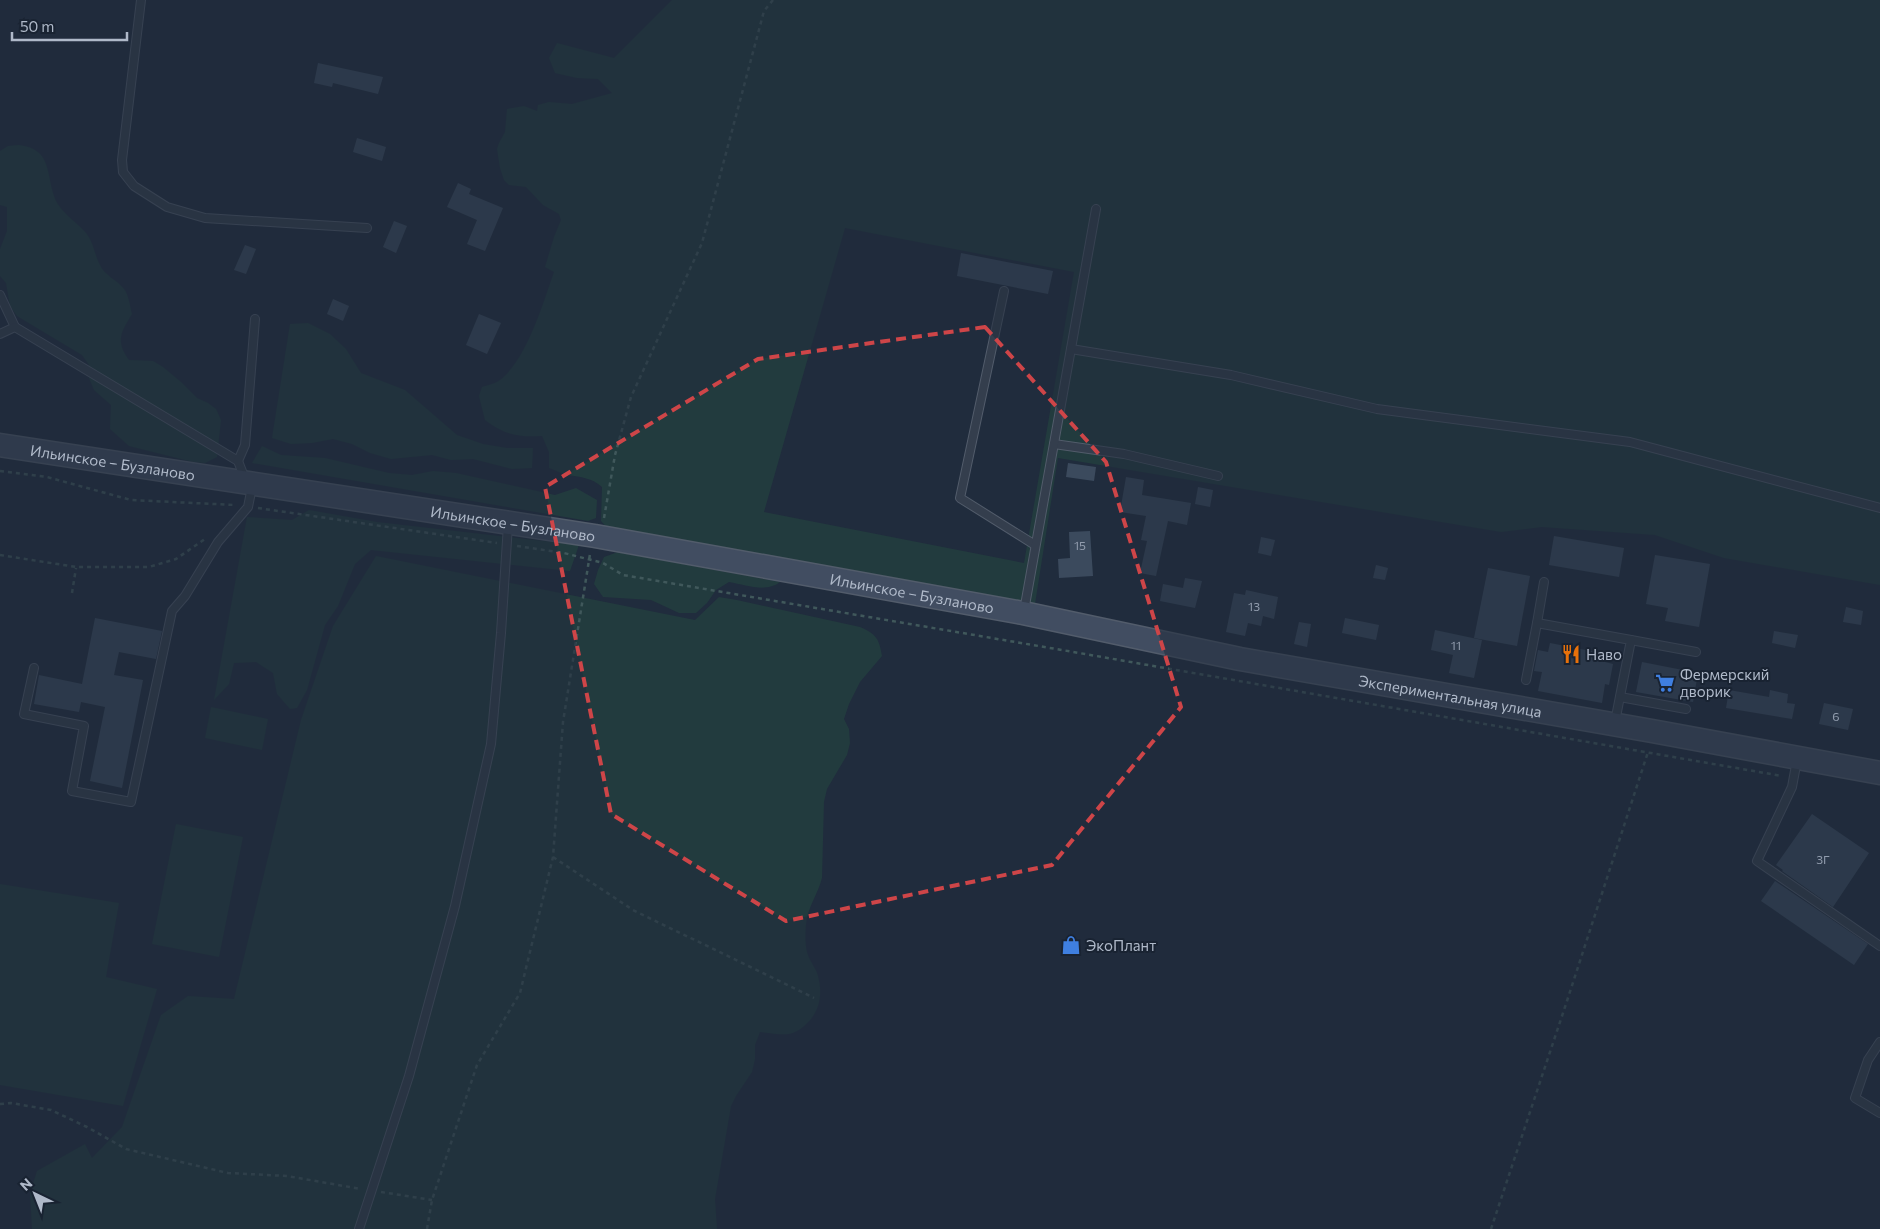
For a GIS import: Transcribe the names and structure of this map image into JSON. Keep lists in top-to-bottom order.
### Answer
{
  "streets": {
    "street": ["Ильинское – Бузланово", "Экспериментальная улица"]
  },
  "crossings": [
    ["Ильинское – Бузланово", "Экспериментальная улица"]
  ],
  "places": {
    "restaurant": ["Наво"],
    "supermarket": ["Фермерский дворик"],
    "shop": ["ЭкоПлант"]
  },
  "house_numbers": [
    "15",
    "13",
    "11",
    "6",
    "3Г"
  ],
  "scale_bar": "50 m",
  "north": "top left"
}
